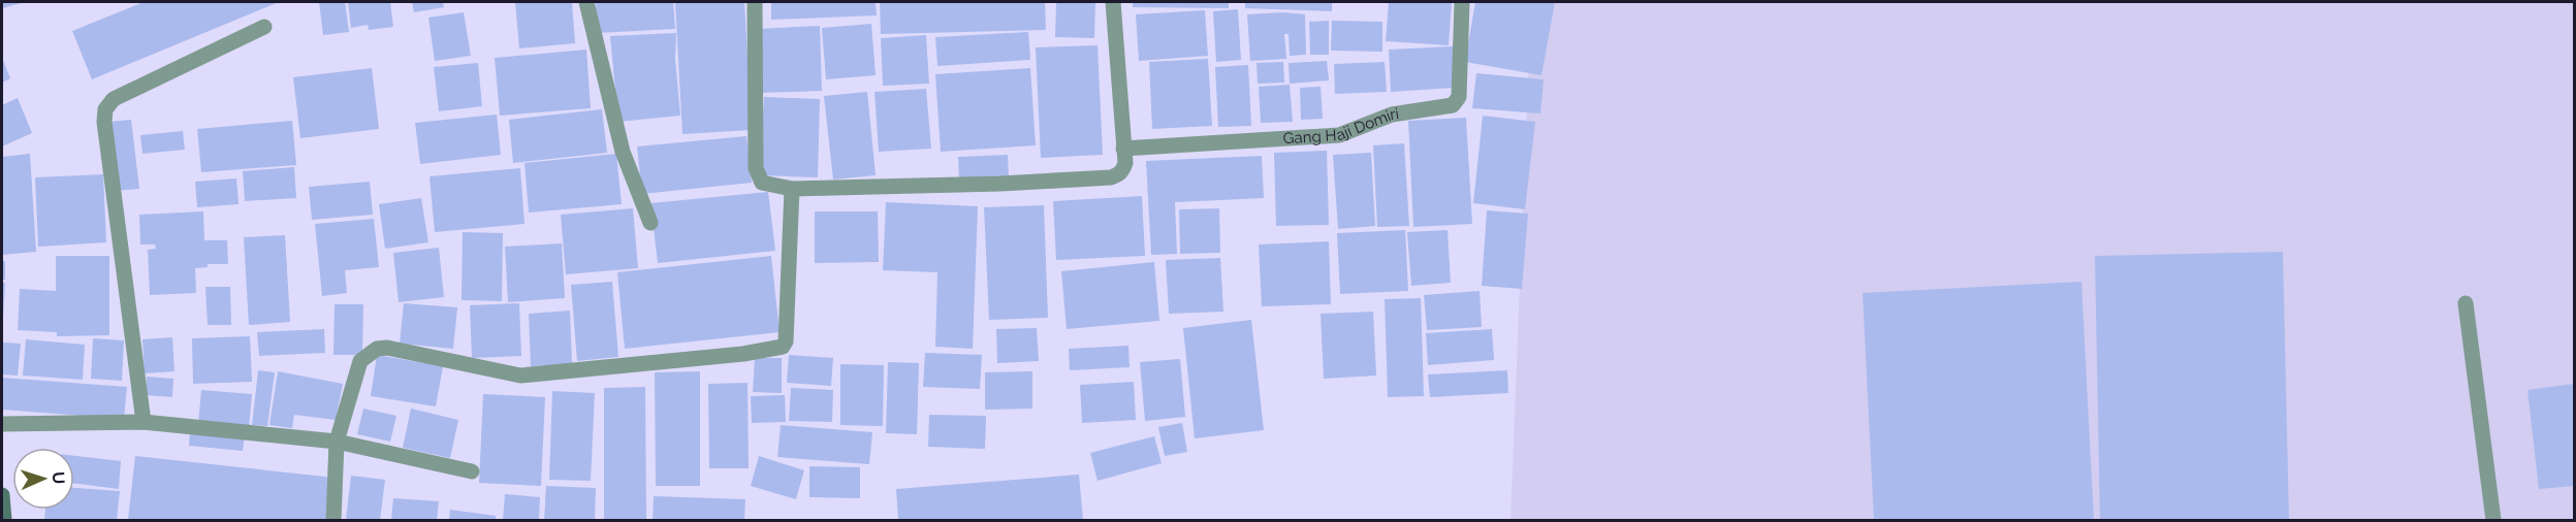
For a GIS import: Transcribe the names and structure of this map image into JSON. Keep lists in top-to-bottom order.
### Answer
{
  "streets": {
    "street": ["Gang Haji Domiri"]
  },
  "north": "right"
}
